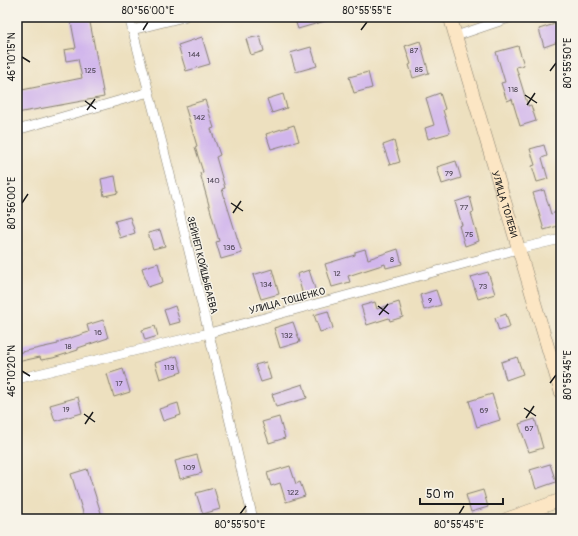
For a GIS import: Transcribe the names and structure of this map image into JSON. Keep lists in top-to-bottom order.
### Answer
{
  "streets": {
    "street": ["УЛИЦА ТОЛЕБИ", "ЗЕЙНЕП КОЙШЫБАЕВА", "УЛИЦА ТОЩЕНКО"]
  },
  "crossings": [
    ["УЛИЦА ТОЛЕБИ", "УЛИЦА ТОЩЕНКО"],
    ["ЗЕЙНЕП КОЙШЫБАЕВА", "УЛИЦА ТОЩЕНКО"]
  ],
  "house_numbers": [
    "87",
    "144",
    "85",
    "125",
    "118",
    "142",
    "79",
    "140",
    "77",
    "75",
    "136",
    "8",
    "12",
    "134",
    "73",
    "9",
    "16",
    "132",
    "18",
    "113",
    "17",
    "19",
    "69",
    "67",
    "109",
    "122"
  ],
  "scale_bar": "50 m",
  "coordinates": [
    "80°56'00\"E",
    "80°55'55\"E",
    "46°10'15\"N",
    "80°55'50\"E",
    "46°10'20\"N",
    "80°55'45\"E"
  ]
}
